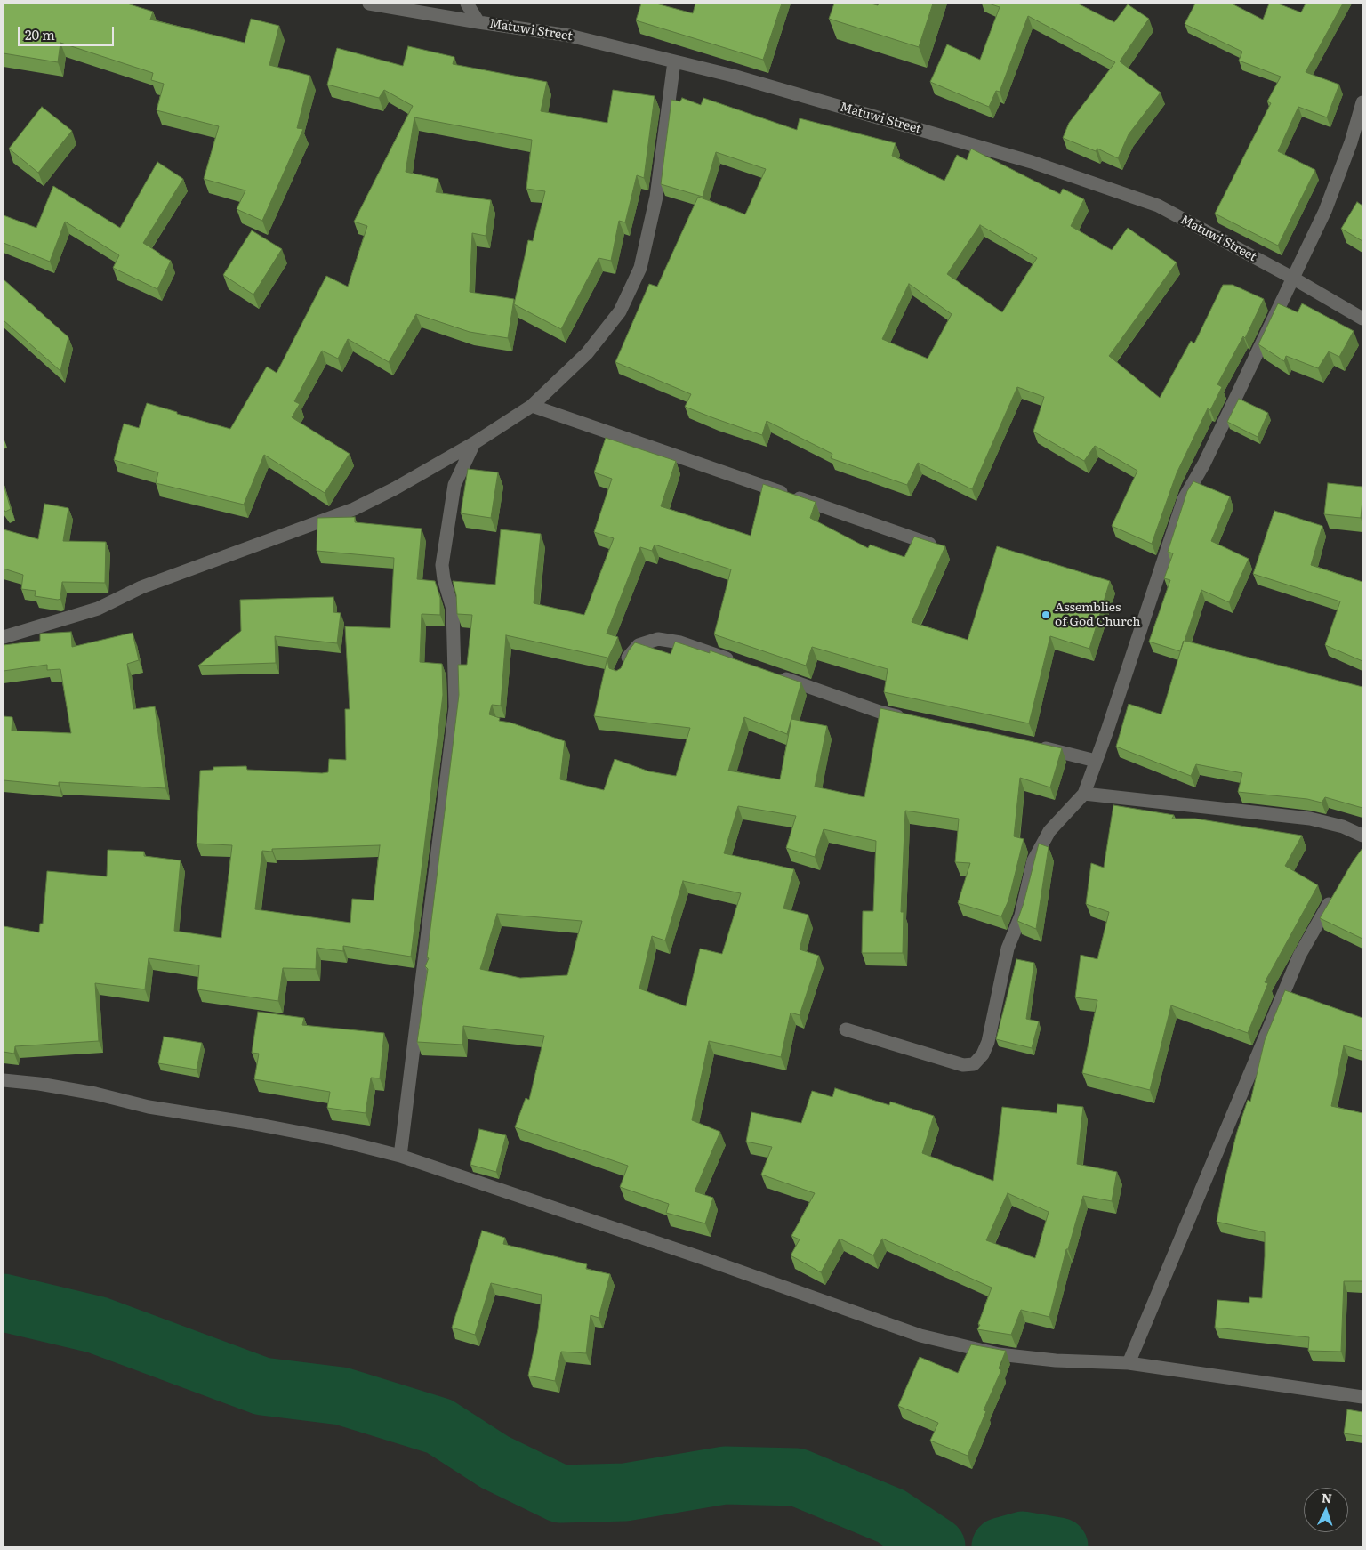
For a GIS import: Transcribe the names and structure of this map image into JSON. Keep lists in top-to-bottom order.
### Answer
{
  "streets": {
    "street": ["Matuwi Street"]
  },
  "places": ["Assemblies of God Church"],
  "scale_bar": "20 m",
  "north": "top"
}
